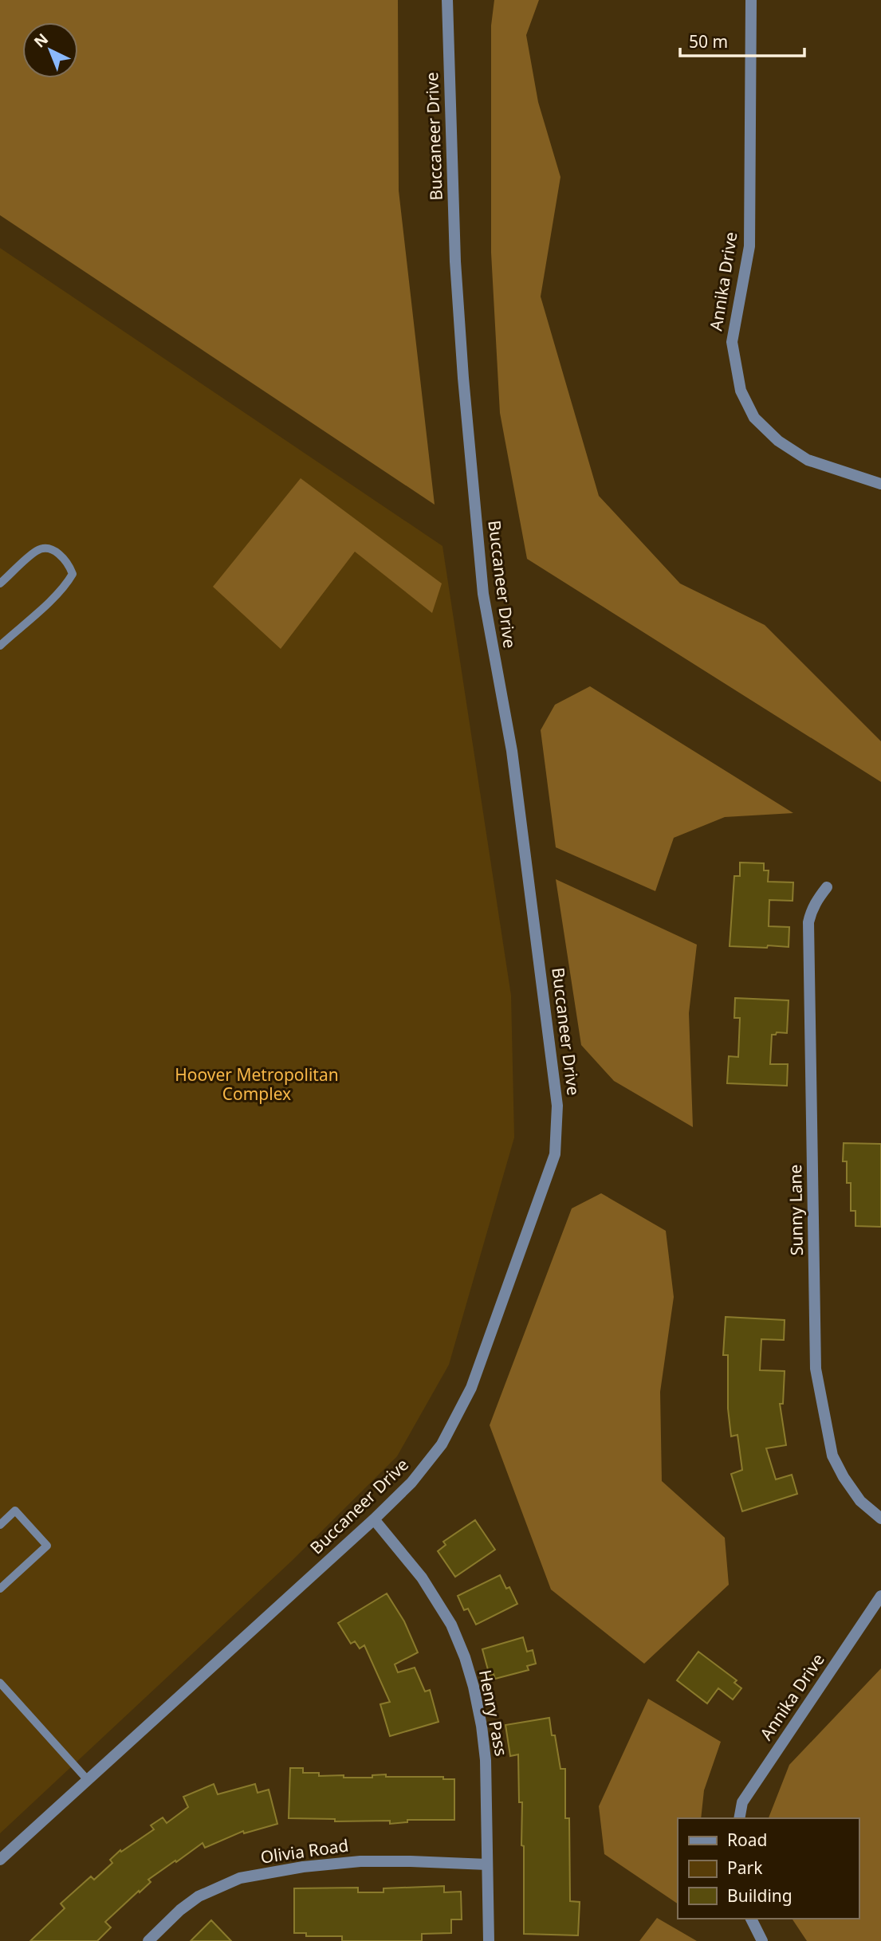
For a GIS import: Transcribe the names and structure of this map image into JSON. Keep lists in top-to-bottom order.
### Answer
{
  "streets": {
    "street": [
      "Buccaneer Drive",
      "Annika Drive",
      "Sunny Lane",
      "Henry Pass",
      "Olivia Road"
    ]
  },
  "crossings": [
    ["Buccaneer Drive", "Henry Pass"],
    ["Henry Pass", "Olivia Road"]
  ],
  "parks": ["Hoover Metropolitan Complex"],
  "legend": ["Road", "Park", "Building"],
  "scale_bar": "50 m",
  "north": "top left"
}
